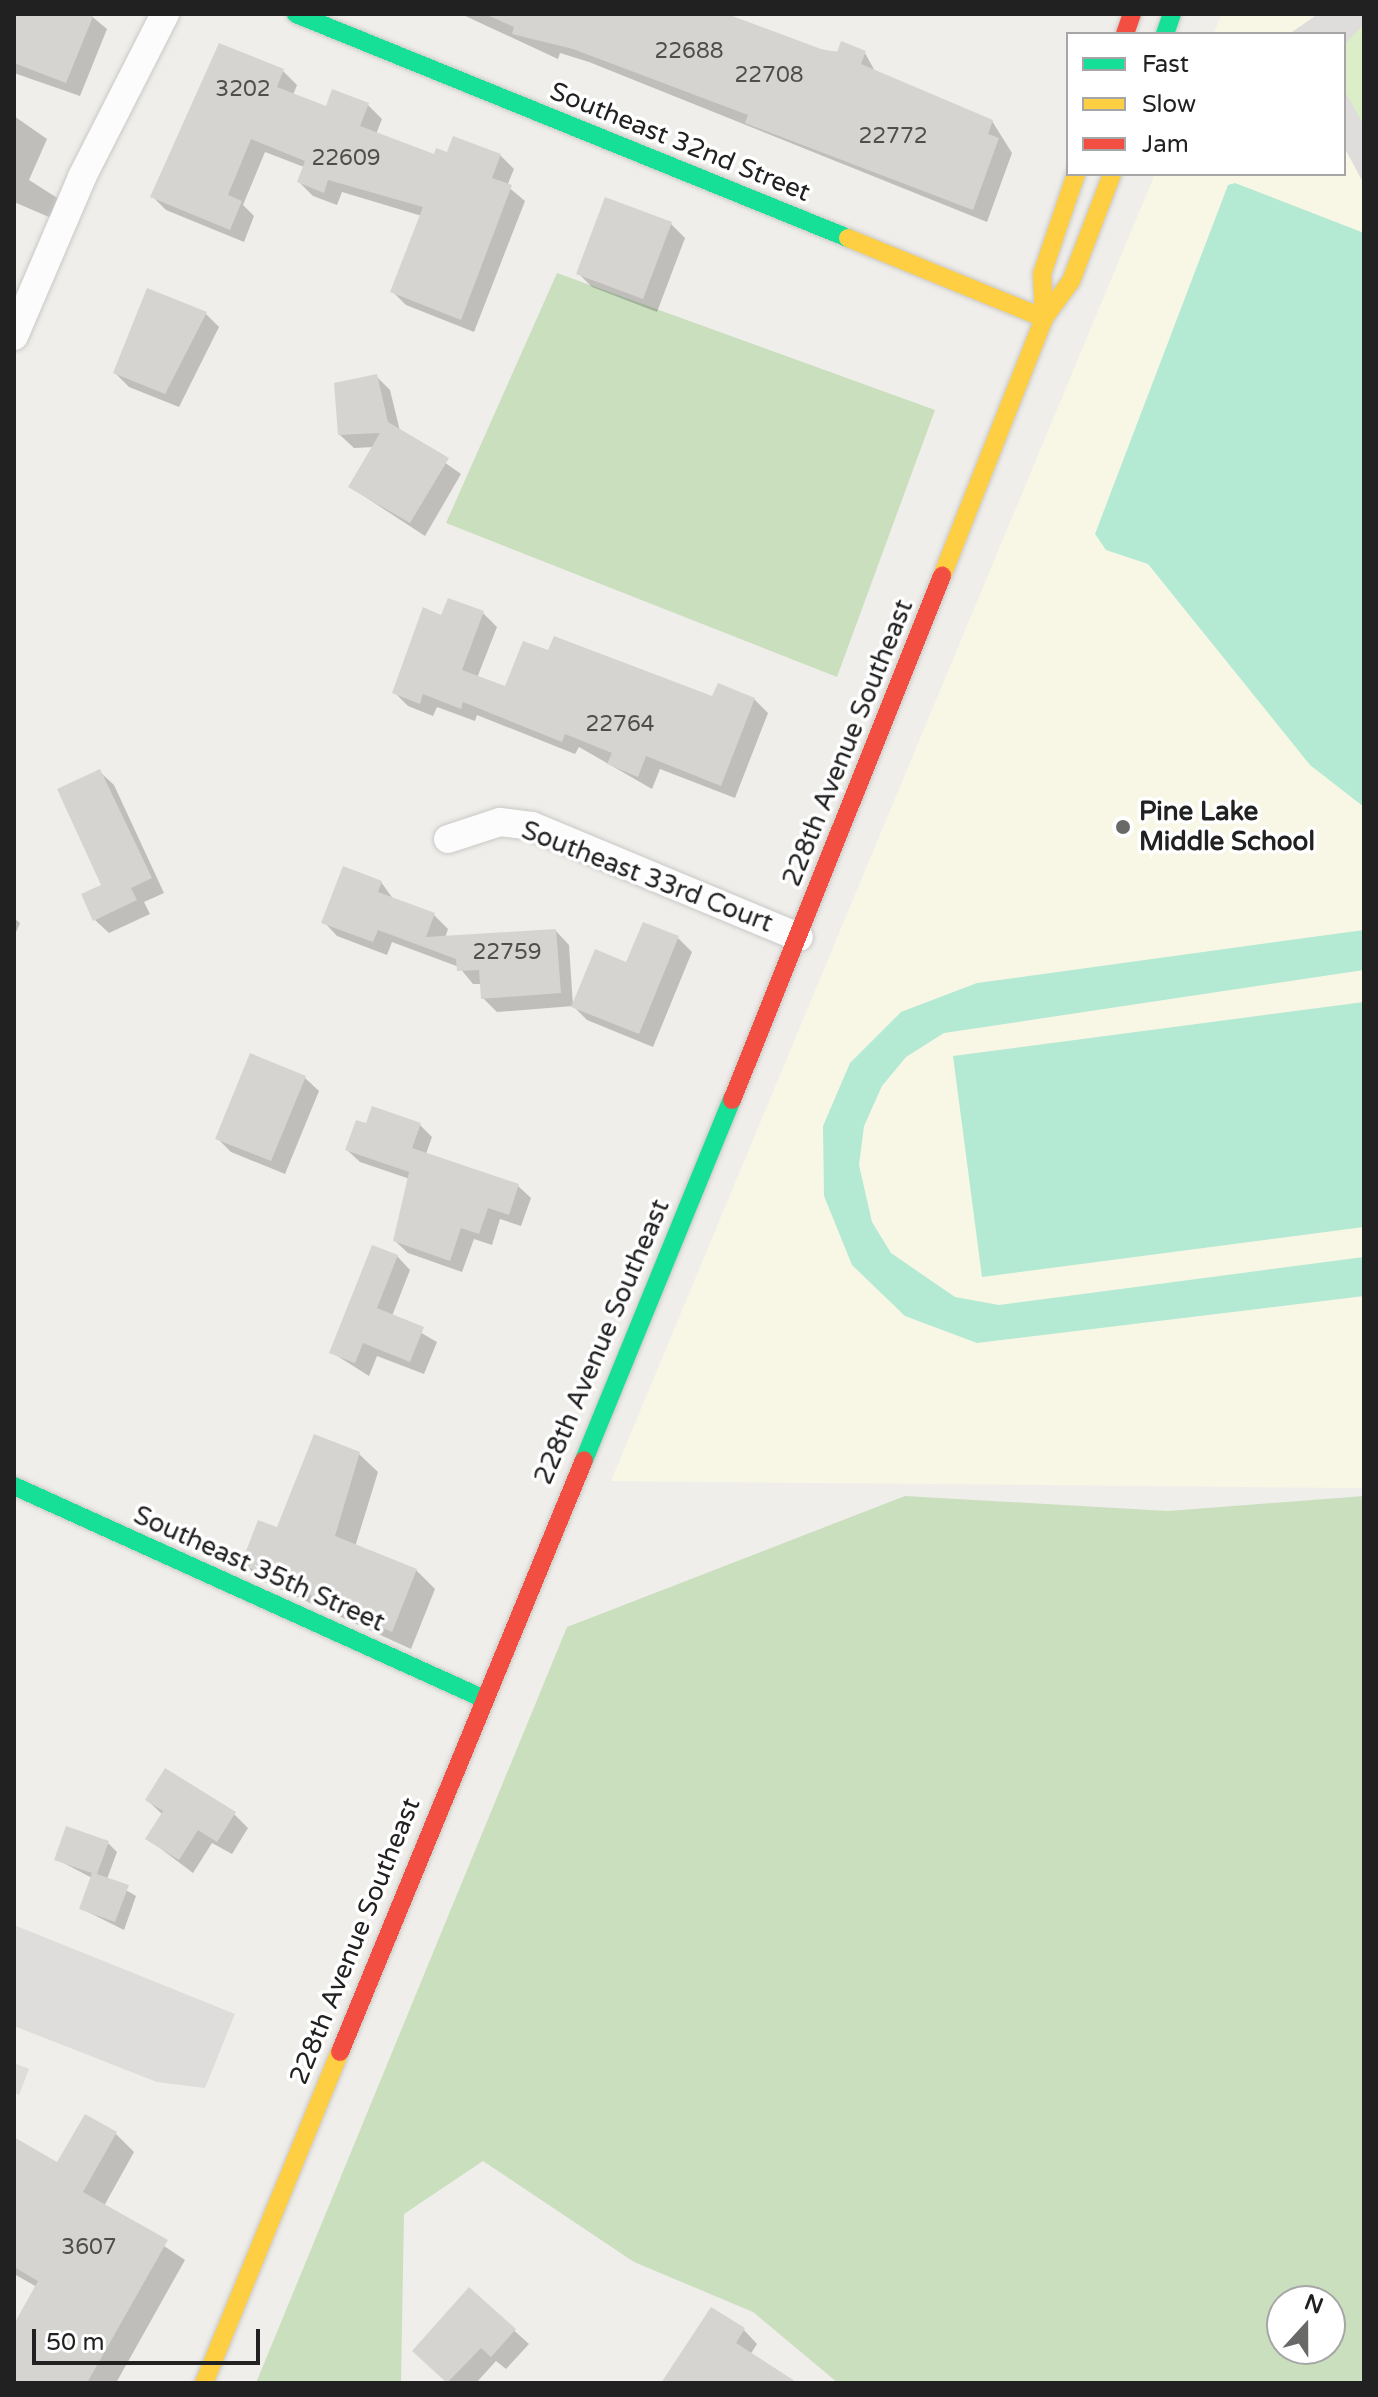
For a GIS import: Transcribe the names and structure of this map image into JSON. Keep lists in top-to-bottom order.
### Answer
{
  "streets": {
    "main road": ["Southeast 32nd Street", "228th Avenue Southeast", "Southeast 35th Street"],
    "street": ["Southeast 33rd Court"]
  },
  "crossings": [
    ["Southeast 32nd Street", "228th Avenue Southeast"],
    ["228th Avenue Southeast", "Southeast 33rd Court"],
    ["228th Avenue Southeast", "Southeast 35th Street"]
  ],
  "places": ["Pine Lake Middle School"],
  "house_numbers": [
    "22688",
    "22708",
    "3202",
    "22772",
    "22609",
    "22764",
    "22759",
    "3607"
  ],
  "legend": ["Fast", "Slow", "Jam"],
  "scale_bar": "50 m",
  "north": "top"
}
